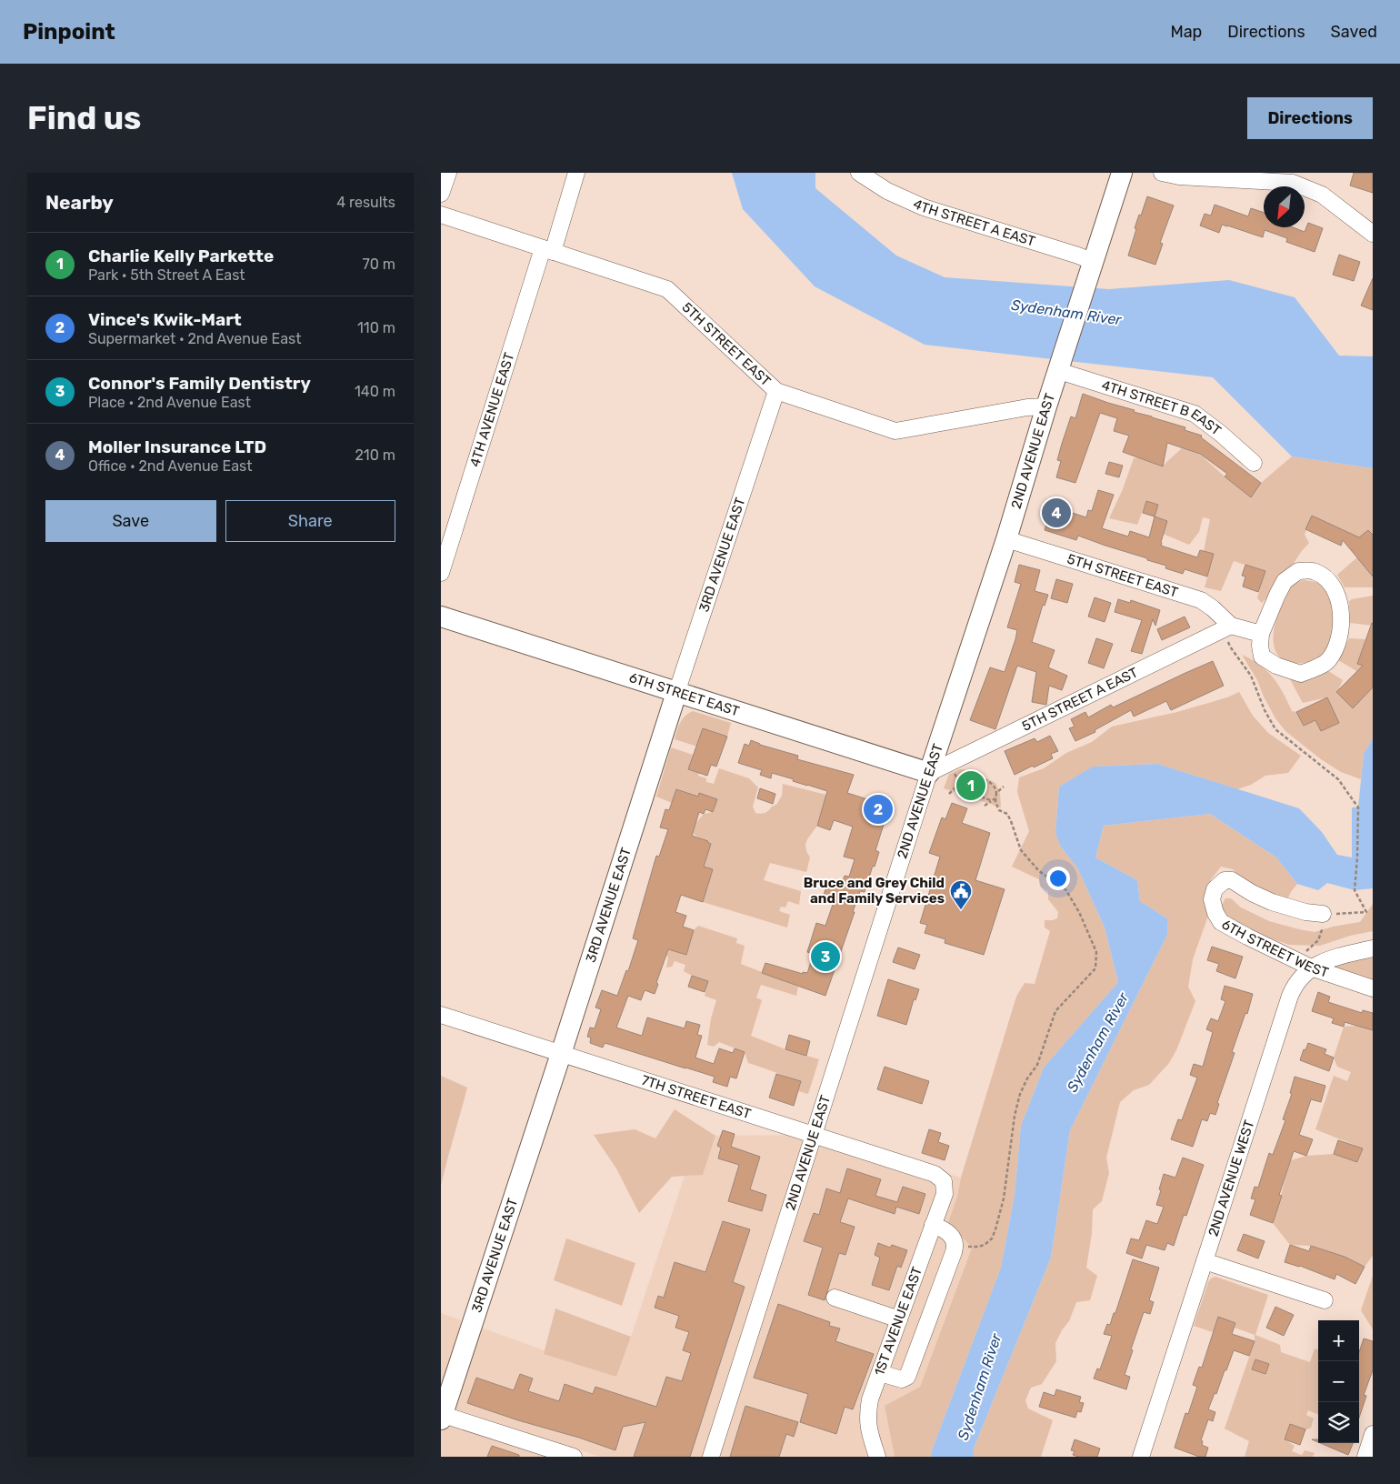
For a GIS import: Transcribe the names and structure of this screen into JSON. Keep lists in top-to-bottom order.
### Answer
{
  "streets": {
    "main road": ["2ND AVENUE EAST", "3RD AVENUE EAST", "6TH STREET EAST"],
    "street": [
      "4TH STREET A EAST",
      "5TH STREET EAST",
      "4TH STREET B EAST",
      "4TH AVENUE EAST",
      "5TH STREET A EAST",
      "6TH STREET WEST",
      "7TH STREET EAST",
      "2ND AVENUE WEST",
      "1ST AVENUE EAST"
    ]
  },
  "crossings": [
    ["4TH STREET A EAST", "2ND AVENUE EAST"],
    ["5TH STREET EAST", "4TH AVENUE EAST"],
    ["5TH STREET EAST", "2ND AVENUE EAST"],
    ["5TH STREET EAST", "3RD AVENUE EAST"],
    ["5TH STREET EAST", "5TH STREET A EAST"],
    ["4TH STREET B EAST", "2ND AVENUE EAST"],
    ["2ND AVENUE EAST", "6TH STREET EAST"],
    ["2ND AVENUE EAST", "5TH STREET A EAST"],
    ["2ND AVENUE EAST", "7TH STREET EAST"],
    ["3RD AVENUE EAST", "6TH STREET EAST"],
    ["3RD AVENUE EAST", "7TH STREET EAST"],
    ["6TH STREET EAST", "5TH STREET A EAST"],
    ["6TH STREET WEST", "2ND AVENUE WEST"],
    ["7TH STREET EAST", "1ST AVENUE EAST"]
  ],
  "water": ["Sydenham River"],
  "places": {
    "public building": ["Bruce and Grey Child and Family Services"]
  },
  "north": "bottom left",
  "page": {
    "header": "Pinpoint",
    "nav": ["Map", "Directions", "Saved"],
    "buttons": [
      "Directions",
      ["Save", "Share"]
    ],
    "title": "Find us",
    "heading": ["Nearby", "4 results"],
    "list": [
      {
        "mark": "1",
        "name": "Charlie Kelly Parkette",
        "note": "Park · 5th Street A East",
        "value": "70 m"
      },
      {
        "mark": "2",
        "name": "Vince's Kwik-Mart",
        "note": "Supermarket · 2nd Avenue East",
        "value": "110 m"
      },
      {
        "mark": "3",
        "name": "Connor's Family Dentistry",
        "note": "Place · 2nd Avenue East",
        "value": "140 m"
      },
      {
        "mark": "4",
        "name": "Moller Insurance LTD",
        "note": "Office · 2nd Avenue East",
        "value": "210 m"
      }
    ],
    "pins": [
      "4",
      "1",
      "2",
      "3"
    ],
    "map_buttons": ["+", "−"]
  }
}
